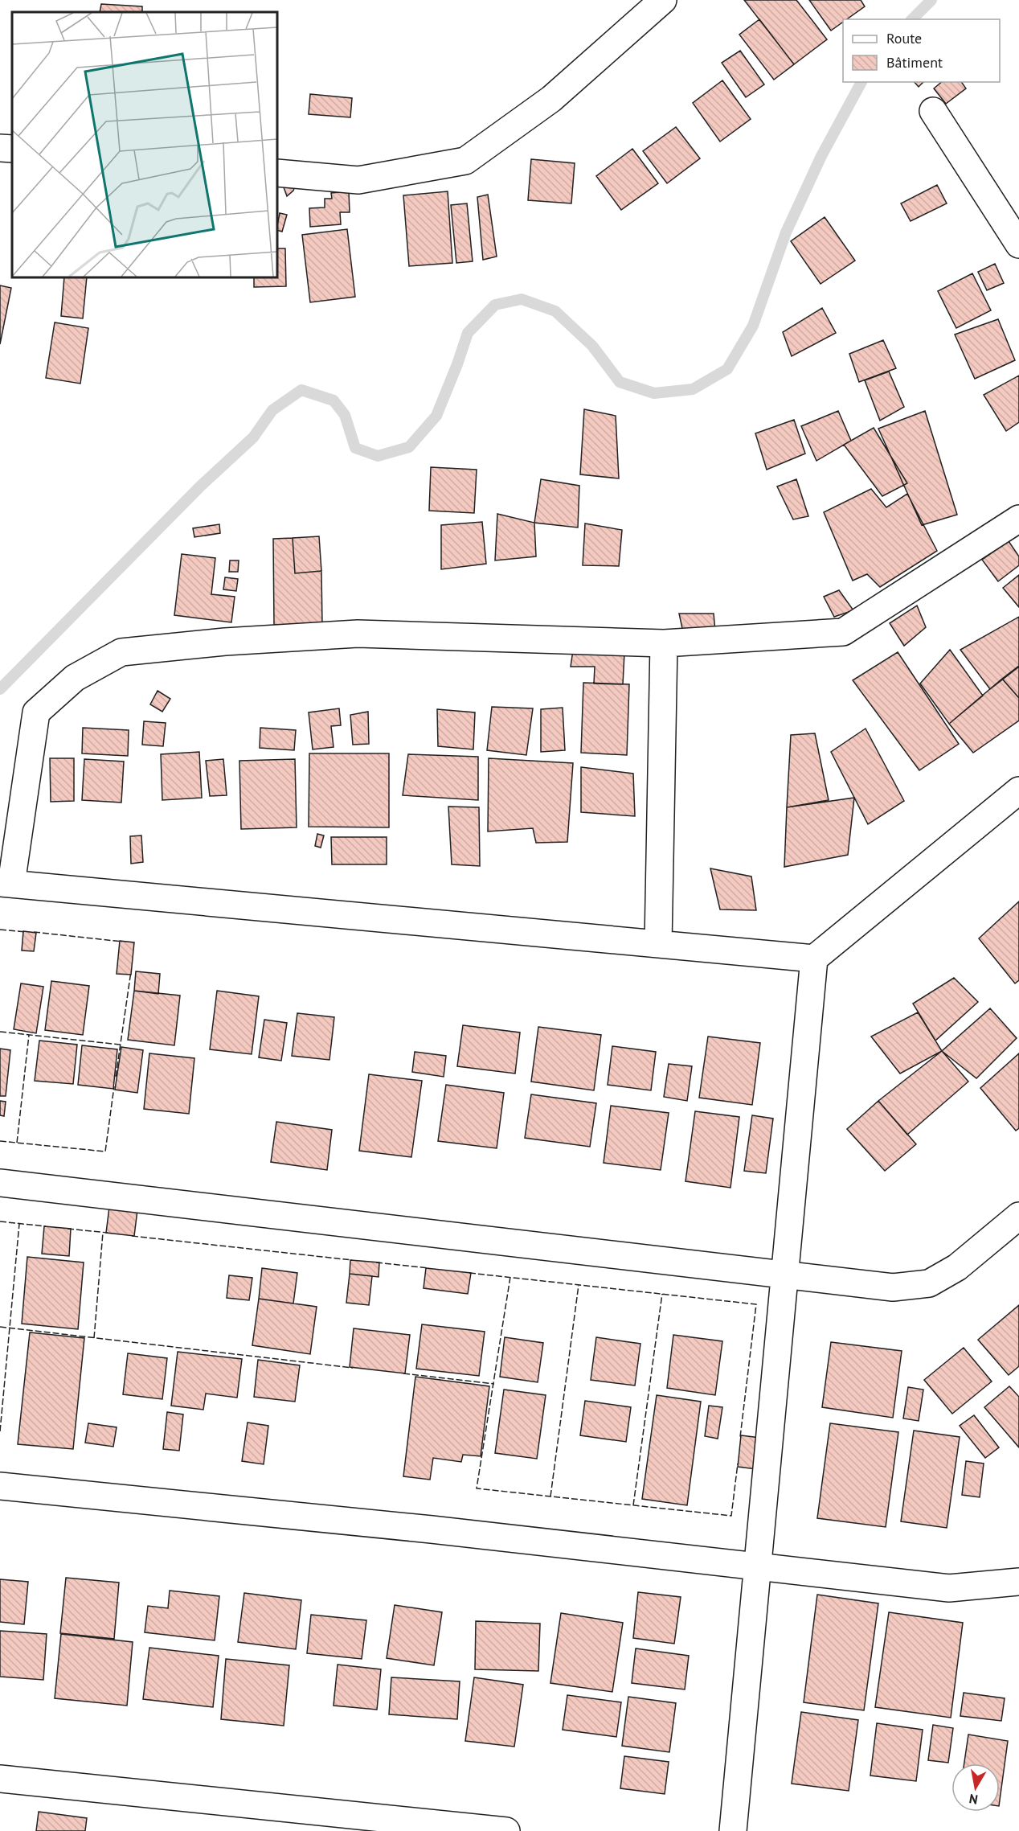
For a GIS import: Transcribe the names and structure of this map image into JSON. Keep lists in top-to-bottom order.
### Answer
{
  "legend": ["Route", "Bâtiment"],
  "north": "bottom"
}
